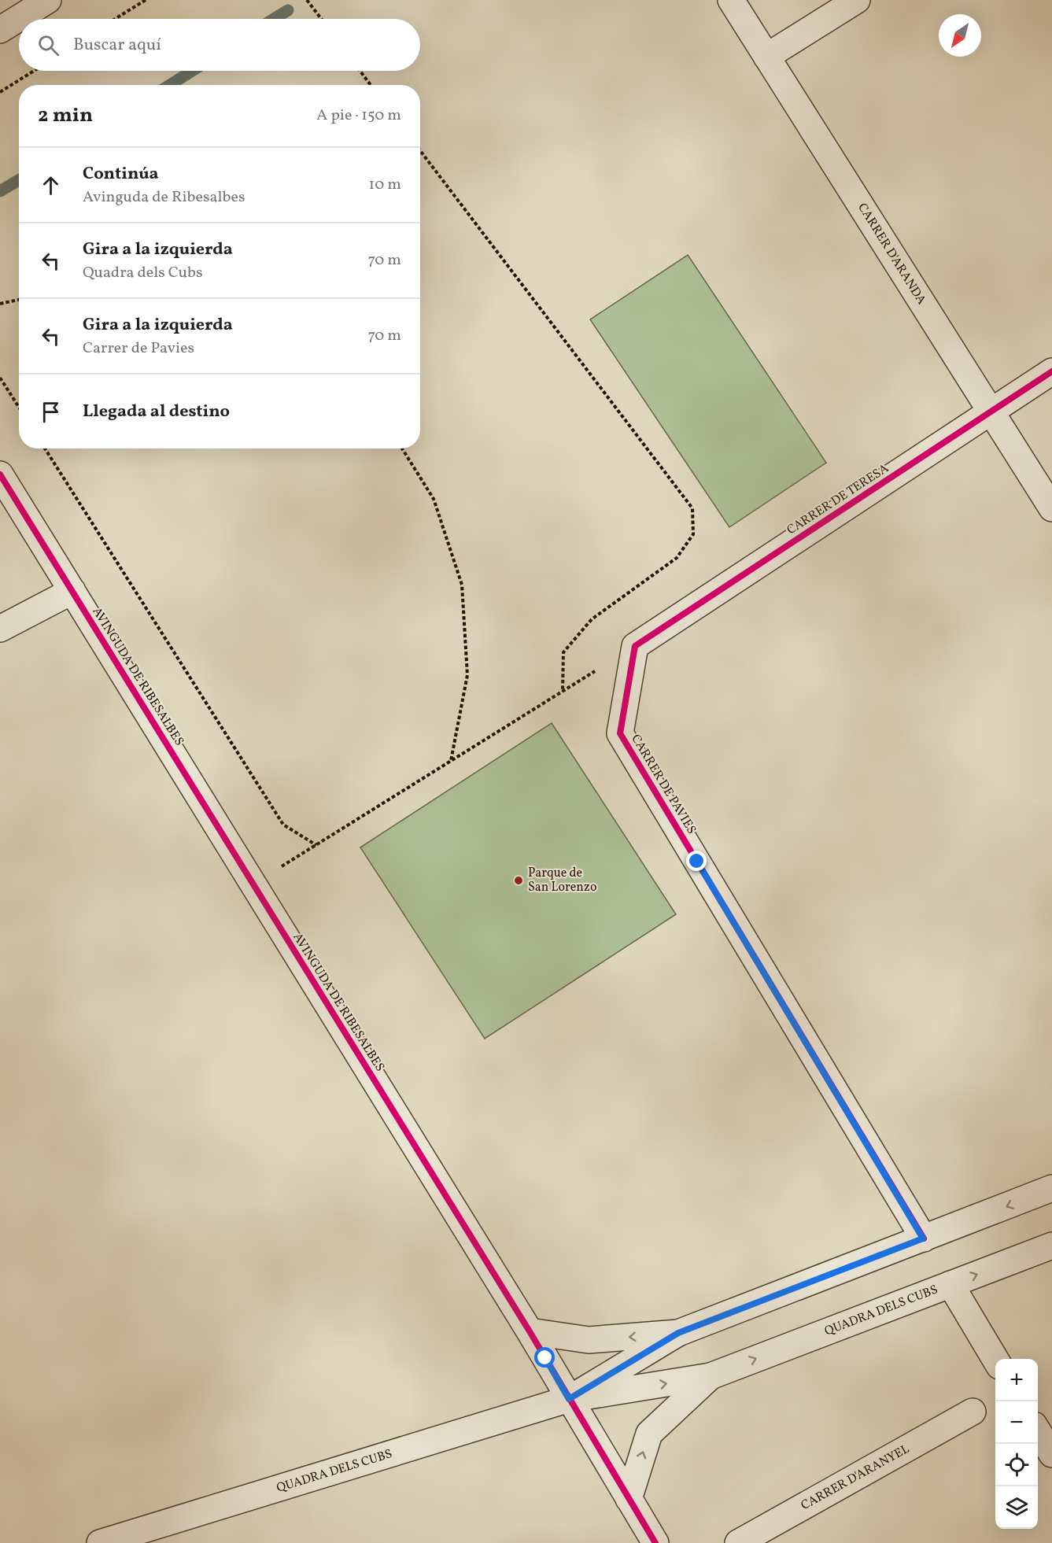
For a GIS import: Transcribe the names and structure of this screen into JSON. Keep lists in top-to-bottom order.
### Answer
{
  "streets": {
    "street": [
      "CARRER D'ARANDA",
      "CARRER DE TERESA",
      "AVINGUDA DE RIBESALBES",
      "CARRER DE PAVIES",
      "QUADRA DELS CUBS",
      "CARRER D'ARANYEL"
    ]
  },
  "crossings": [
    ["CARRER D'ARANDA", "CARRER DE TERESA"],
    ["CARRER DE TERESA", "CARRER DE PAVIES"],
    ["AVINGUDA DE RIBESALBES", "QUADRA DELS CUBS"],
    ["CARRER DE PAVIES", "QUADRA DELS CUBS"]
  ],
  "places": ["Parque de San Lorenzo"],
  "north": "bottom left",
  "page": {
    "search": "Buscar aquí",
    "heading": ["2 min", "A pie · 150 m"],
    "list": [
      ["Continúa", "Avinguda de Ribesalbes", "10 m"],
      ["Gira a la izquierda", "Quadra dels Cubs", "70 m"],
      ["Gira a la izquierda", "Carrer de Pavies", "70 m"],
      "Llegada al destino"
    ],
    "map_buttons": ["+", "−"]
  }
}
